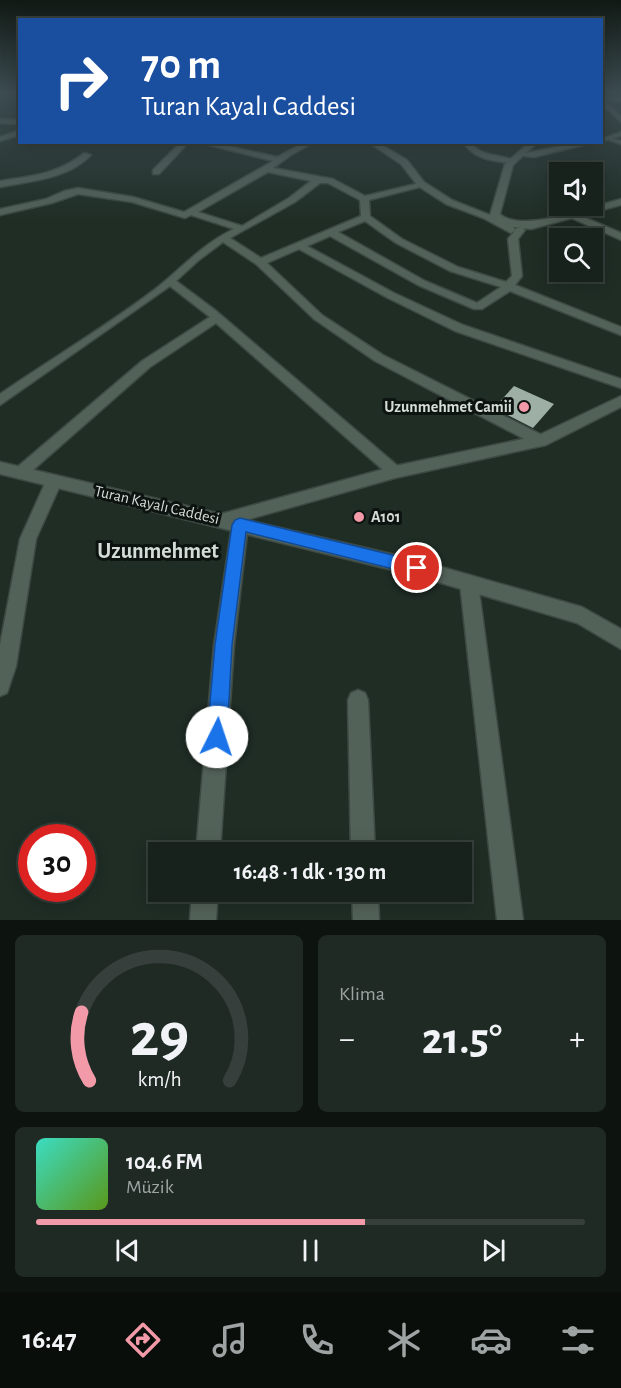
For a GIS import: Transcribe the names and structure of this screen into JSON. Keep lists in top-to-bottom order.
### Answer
{
  "streets": {
    "street": ["Turan Kayalı Caddesi"]
  },
  "districts": ["Uzunmehmet"],
  "places": ["Uzunmehmet Camii", "A101"],
  "page": {
    "turn": ["70 m", "Turan Kayalı Caddesi"],
    "limit": "30",
    "trip": "16:48 · 1 dk · 130 m",
    "tile": "Klima",
    "heat": ["−", "21.5°", "+"],
    "song": ["104.6 FM", "Müzik"],
    "tabs": "16:47",
    "gauge": ["29", "km/h"]
  }
}
